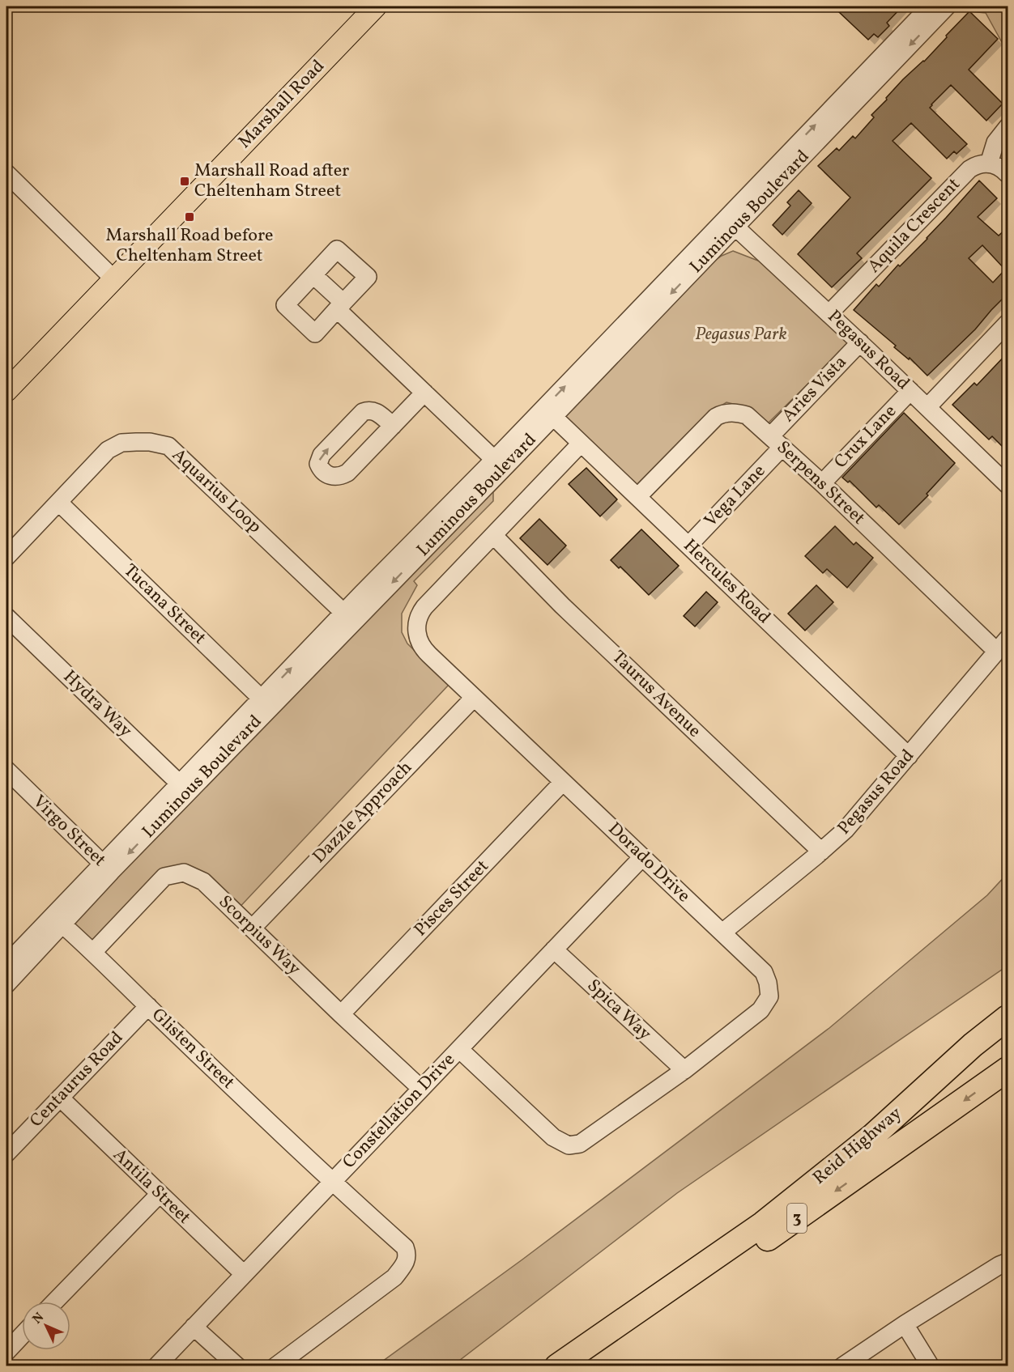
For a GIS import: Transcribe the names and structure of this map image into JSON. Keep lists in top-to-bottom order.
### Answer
{
  "streets": {
    "highway": ["Reid Highway", "3"],
    "main road": ["Marshall Road"],
    "street": [
      "Luminous Boulevard",
      "Aquila Crescent",
      "Pegasus Road",
      "Aries Vista",
      "Crux Lane",
      "Serpens Street",
      "Aquarius Loop",
      "Vega Lane",
      "Hercules Road",
      "Tucana Street",
      "Taurus Avenue",
      "Hydra Way",
      "Dazzle Approach",
      "Virgo Street",
      "Dorado Drive",
      "Pisces Street",
      "Scorpius Way",
      "Spica Way",
      "Glisten Street",
      "Centaurus Road",
      "Constellation Drive",
      "Antila Street"
    ]
  },
  "crossings": [
    ["Luminous Boulevard", "Pegasus Road"],
    ["Luminous Boulevard", "Aquarius Loop"],
    ["Luminous Boulevard", "Hercules Road"],
    ["Luminous Boulevard", "Tucana Street"],
    ["Luminous Boulevard", "Hydra Way"],
    ["Luminous Boulevard", "Virgo Street"],
    ["Luminous Boulevard", "Glisten Street"],
    ["Aquila Crescent", "Pegasus Road"],
    ["Pegasus Road", "Aries Vista"],
    ["Pegasus Road", "Crux Lane"],
    ["Pegasus Road", "Serpens Street"],
    ["Pegasus Road", "Hercules Road"],
    ["Pegasus Road", "Taurus Avenue"],
    ["Aries Vista", "Serpens Street"],
    ["Aries Vista", "Vega Lane"],
    ["Crux Lane", "Serpens Street"],
    ["Serpens Street", "Vega Lane"],
    ["Serpens Street", "Hercules Road"],
    ["Aquarius Loop", "Tucana Street"],
    ["Vega Lane", "Hercules Road"],
    ["Hercules Road", "Dorado Drive"],
    ["Taurus Avenue", "Dorado Drive"],
    ["Dazzle Approach", "Dorado Drive"],
    ["Dazzle Approach", "Scorpius Way"],
    ["Dorado Drive", "Pisces Street"],
    ["Dorado Drive", "Spica Way"],
    ["Dorado Drive", "Constellation Drive"],
    ["Pisces Street", "Scorpius Way"],
    ["Scorpius Way", "Glisten Street"],
    ["Scorpius Way", "Constellation Drive"],
    ["Spica Way", "Constellation Drive"],
    ["Glisten Street", "Centaurus Road"],
    ["Glisten Street", "Constellation Drive"],
    ["Centaurus Road", "Antila Street"],
    ["Constellation Drive", "Antila Street"]
  ],
  "parks": ["Pegasus Park"],
  "places": {
    "transit": ["Marshall Road after Cheltenham Street", "Marshall Road before Cheltenham Street"]
  },
  "north": "top left"
}
